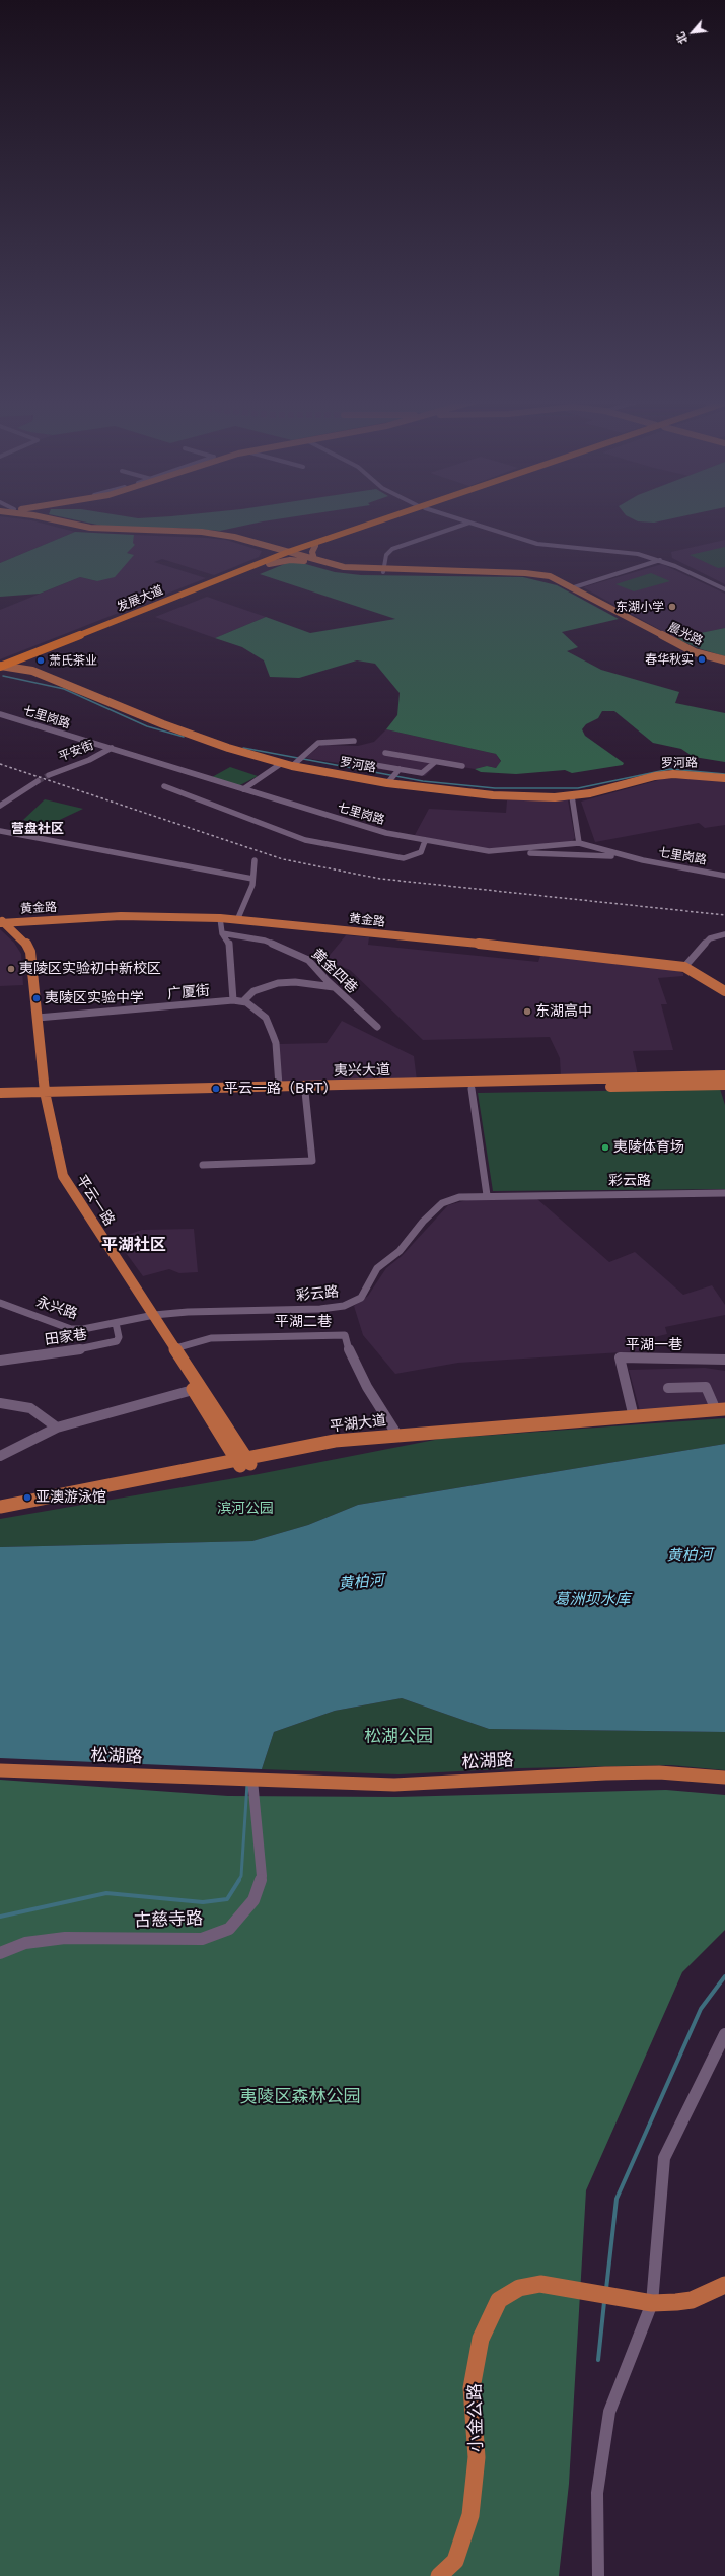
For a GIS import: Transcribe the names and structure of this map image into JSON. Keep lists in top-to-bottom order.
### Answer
{
  "streets": {
    "highway": ["发展大道"],
    "main road": [
      "晨光路",
      "罗河路",
      "黄金路",
      "夷兴大道",
      "平云一路",
      "平湖大道",
      "松湖路",
      "小金公路"
    ],
    "street": [
      "七里岗路",
      "平安街",
      "黄金四巷",
      "广厦街",
      "彩云路",
      "永兴路",
      "平湖二巷",
      "田家巷",
      "平湖一巷",
      "古慈寺路"
    ]
  },
  "crossings": [
    ["发展大道", "晨光路"],
    ["发展大道", "罗河路"],
    ["七里岗路", "平安街"],
    ["黄金路", "平云一路"],
    ["广厦街", "夷兴大道"],
    ["广厦街", "平云一路"],
    ["夷兴大道", "平云一路"],
    ["彩云路", "平云一路"],
    ["彩云路", "永兴路"],
    ["平云一路", "永兴路"],
    ["平云一路", "平湖二巷"],
    ["平云一路", "平湖大道"],
    ["永兴路", "田家巷"],
    ["平湖二巷", "平湖大道"],
    ["平湖一巷", "平湖大道"],
    ["松湖路", "古慈寺路"]
  ],
  "districts": ["营盘社区", "平湖社区"],
  "water": ["黄柏河", "葛洲坝水库"],
  "parks": ["滨河公园", "松湖公园", "夷陵区森林公园"],
  "places": [
    "东湖小学",
    "春华秋实",
    "萧氏茶业",
    "夷陵区实验初中新校区",
    "夷陵区实验中学",
    "东湖高中",
    "平云一路（BRT）",
    "夷陵体育场",
    "亚澳游泳馆"
  ],
  "north": "bottom left"
}
